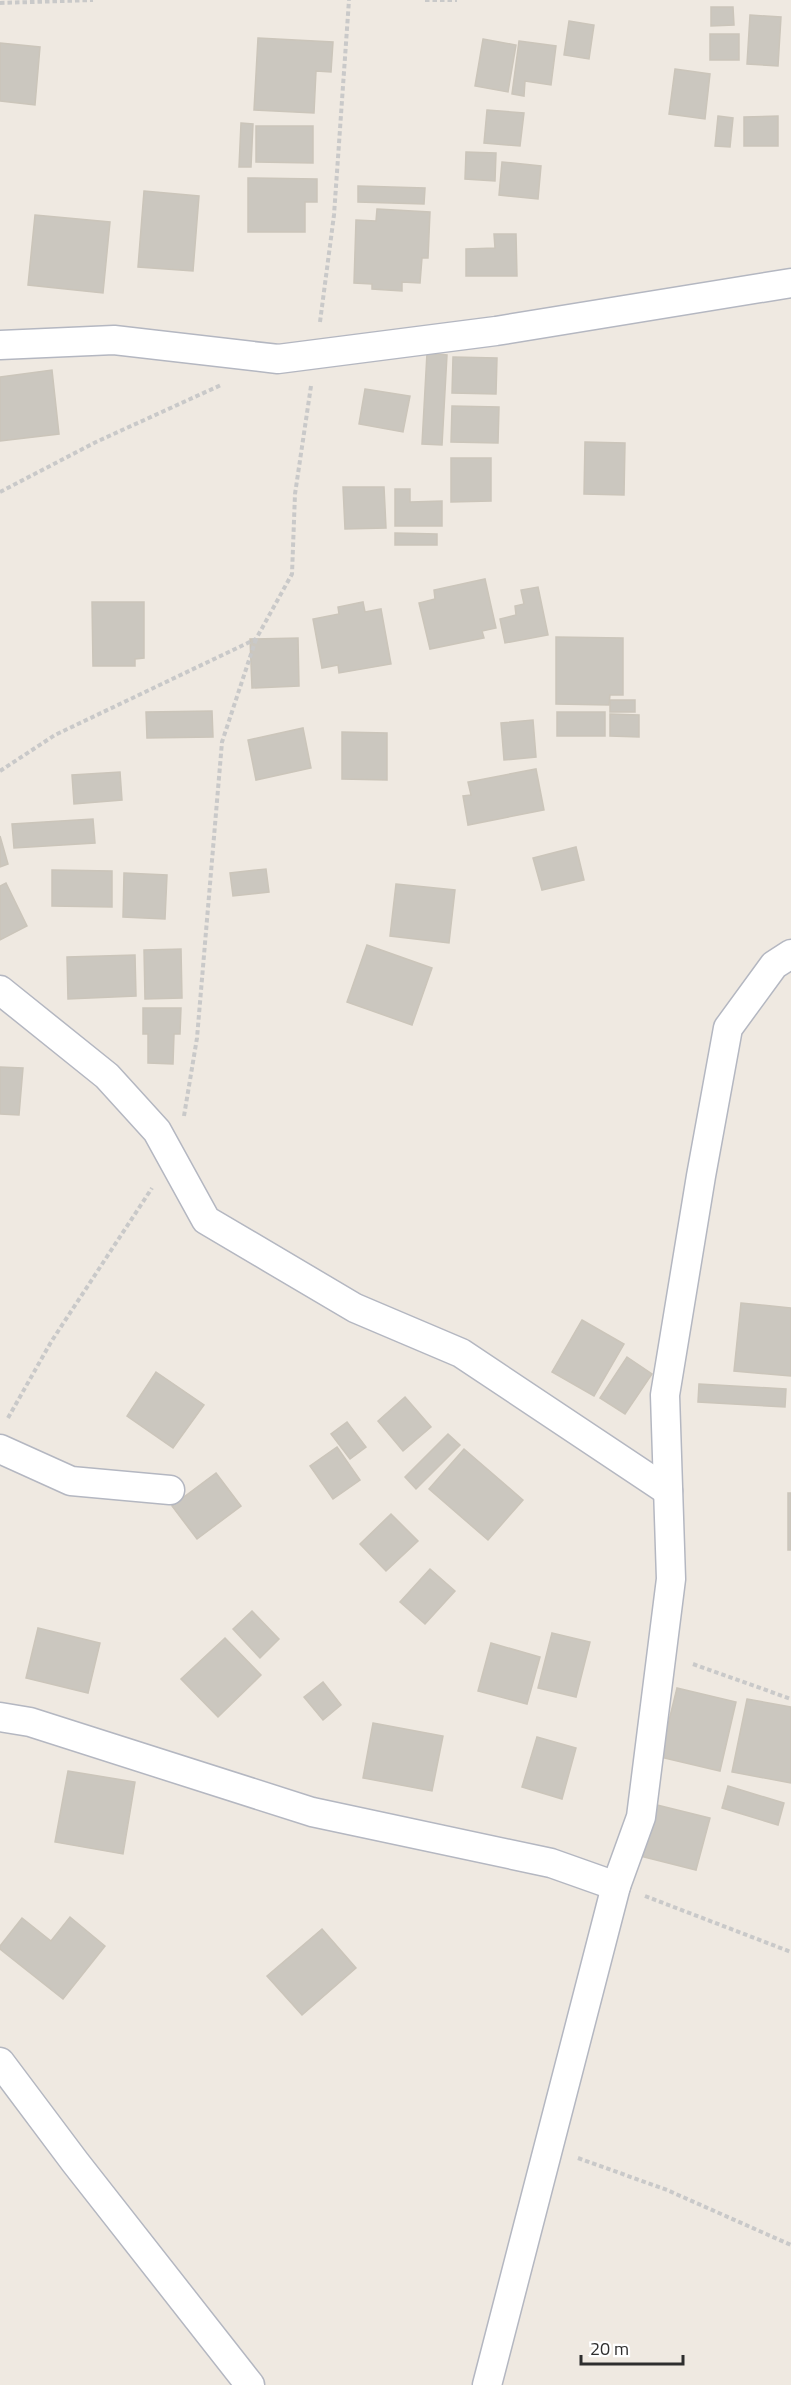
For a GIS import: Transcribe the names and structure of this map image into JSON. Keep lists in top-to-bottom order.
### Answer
{
  "scale_bar": "20 m"
}
